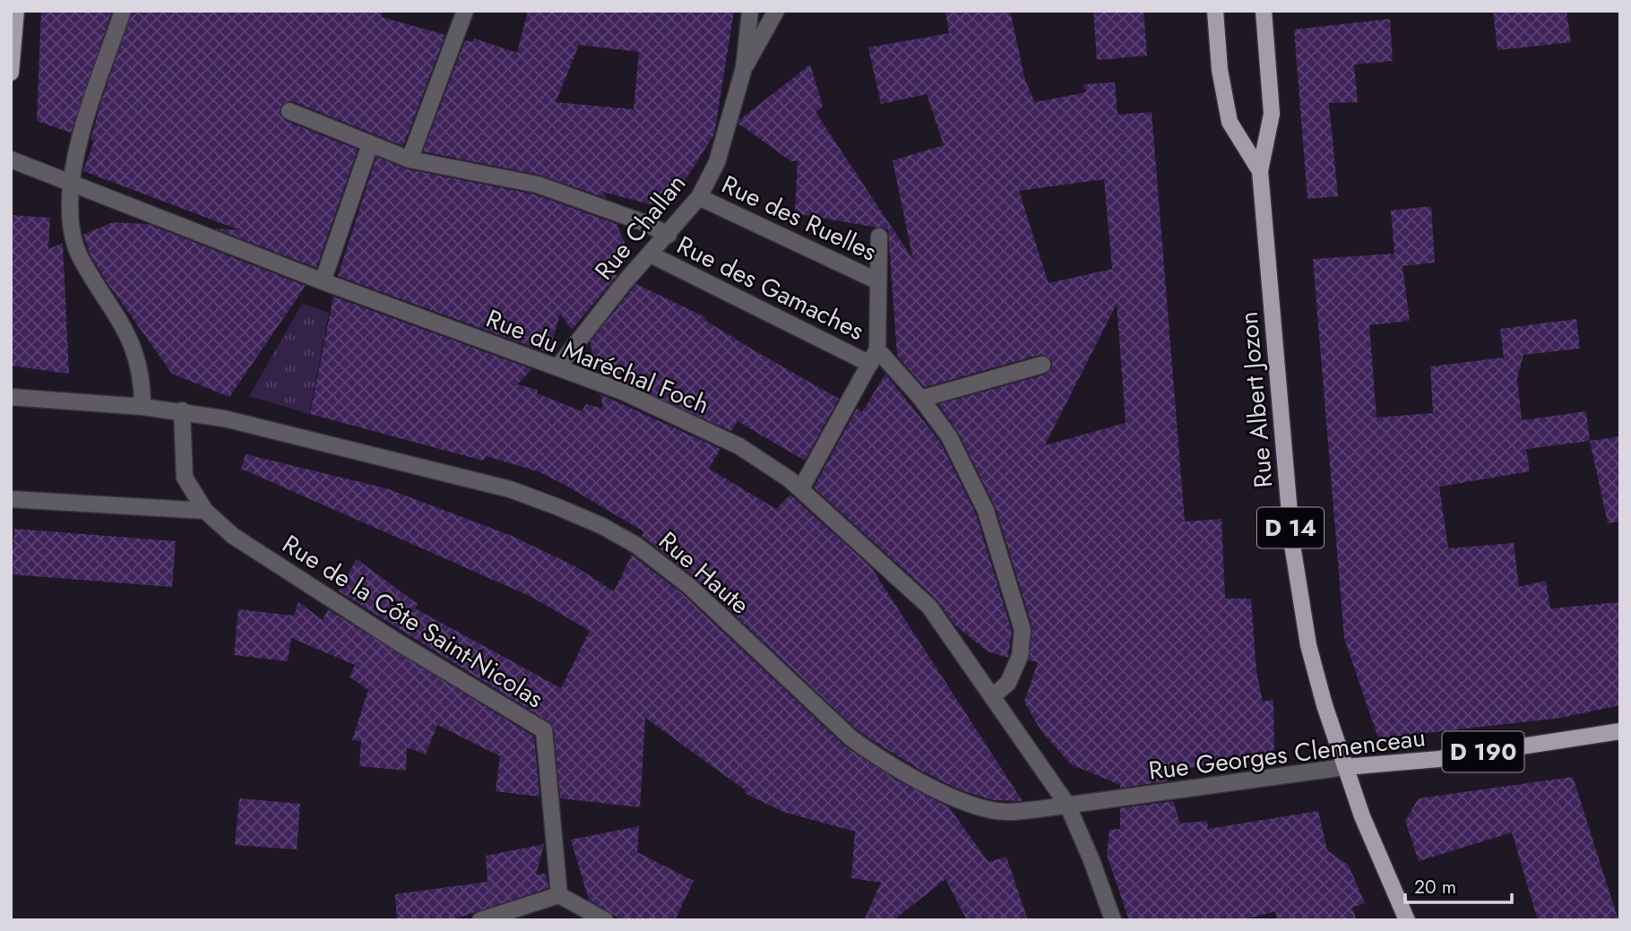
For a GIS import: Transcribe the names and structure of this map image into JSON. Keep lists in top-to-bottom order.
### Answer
{
  "streets": {
    "main road": [
      "Rue Albert Jozon",
      "D 14",
      "D 190",
      "Rue Georges Clemenceau"
    ],
    "street": [
      "Rue des Ruelles",
      "Rue Challan",
      "Rue des Gamaches",
      "Rue du Maréchal Foch",
      "Rue Haute",
      "Rue de la Côte Saint-Nicolas"
    ]
  },
  "crossings": [
    ["Rue des Ruelles", "Rue Challan"],
    ["Rue des Ruelles", "Rue des Gamaches"],
    ["Rue des Ruelles", "Rue du Maréchal Foch"],
    ["Rue Challan", "Rue des Gamaches"],
    ["Rue Challan", "Rue du Maréchal Foch"],
    ["Rue du Maréchal Foch", "Rue Haute"],
    ["Rue du Maréchal Foch", "Rue Georges Clemenceau"],
    ["Rue Albert Jozon", "D 14"],
    ["Rue Albert Jozon", "Rue Georges Clemenceau"],
    ["D 14", "Rue Georges Clemenceau"],
    ["Rue Haute", "Rue Georges Clemenceau"]
  ],
  "scale_bar": "20 m"
}
